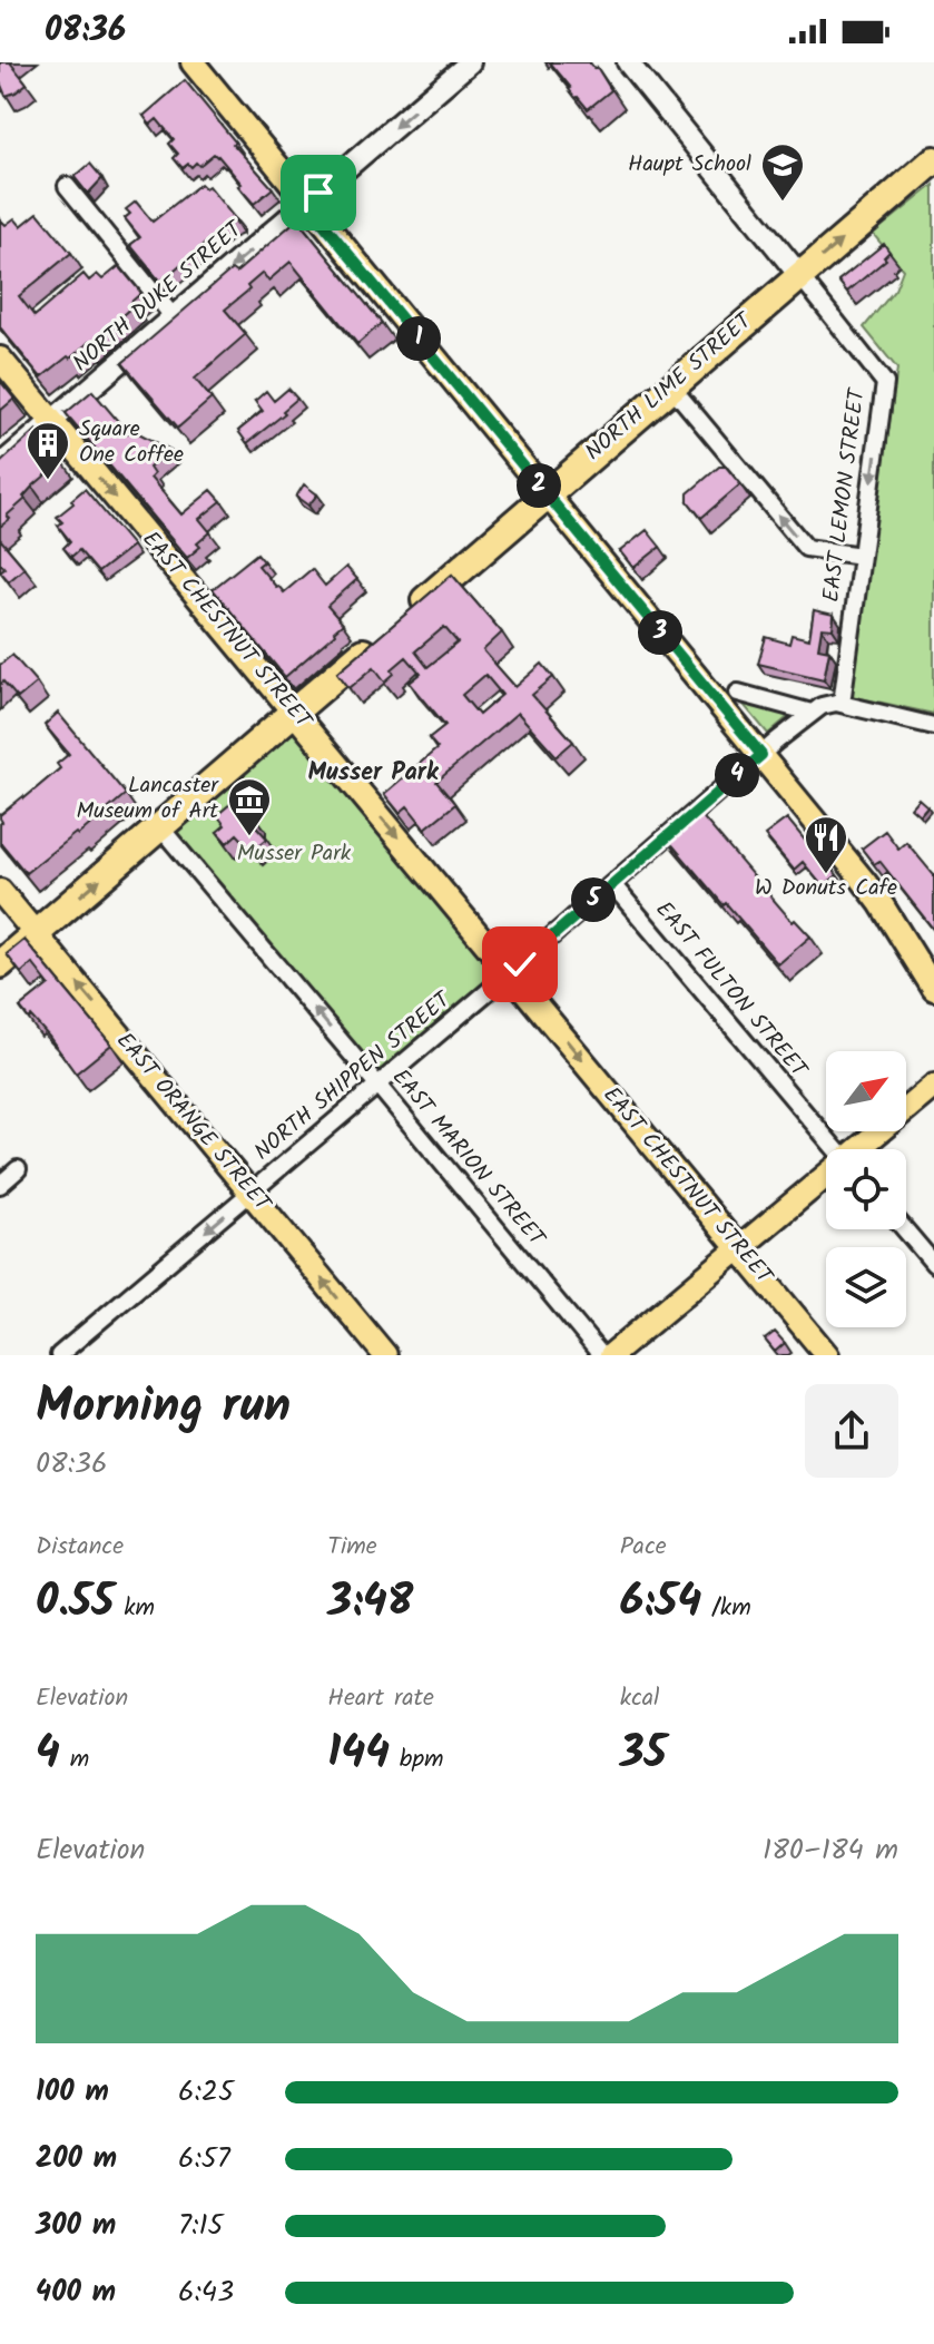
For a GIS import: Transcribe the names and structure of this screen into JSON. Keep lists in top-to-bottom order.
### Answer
{
  "streets": {
    "highway": ["NORTH LIME STREET"],
    "main road": [
      "NORTH DUKE STREET",
      "EAST LEMON STREET",
      "EAST CHESTNUT STREET",
      "EAST ORANGE STREET"
    ],
    "street": ["EAST FULTON STREET", "NORTH SHIPPEN STREET", "EAST MARION STREET"]
  },
  "crossings": [
    ["NORTH DUKE STREET", "EAST CHESTNUT STREET"],
    ["NORTH LIME STREET", "EAST LEMON STREET"],
    ["EAST LEMON STREET", "NORTH SHIPPEN STREET"],
    ["EAST CHESTNUT STREET", "NORTH SHIPPEN STREET"],
    ["EAST FULTON STREET", "NORTH SHIPPEN STREET"],
    ["NORTH SHIPPEN STREET", "EAST ORANGE STREET"],
    ["NORTH SHIPPEN STREET", "EAST MARION STREET"]
  ],
  "one_way": [
    "NORTH DUKE STREET",
    "EAST LEMON STREET",
    "EAST CHESTNUT STREET",
    "EAST ORANGE STREET",
    "EAST MARION STREET"
  ],
  "districts": ["Musser Park"],
  "parks": ["Musser Park"],
  "places": {
    "school or university": ["Haupt School"],
    "building": ["Square One Coffee"],
    "museum": ["Lancaster Museum of Art"],
    "restaurant": ["W Donuts Cafe"]
  },
  "north": "top right",
  "page": {
    "status": "08:36",
    "pins": [
      "1",
      "2",
      "3",
      "4",
      "5"
    ],
    "heading": ["Morning run", "08:36"],
    "stats": [
      ["Distance", "0.55 km"],
      ["Time", "3:48"],
      ["Pace", "6:54 /km"],
      ["Elevation", "4 m"],
      ["Heart rate", "144 bpm"],
      ["kcal", "35"]
    ],
    "chart": ["Elevation", "180–184 m"],
    "list": [
      {
        "name": "100 m",
        "note": "6:25"
      },
      {
        "name": "200 m",
        "note": "6:57"
      },
      {
        "name": "300 m",
        "note": "7:15"
      },
      {
        "name": "400 m",
        "note": "6:43"
      }
    ]
  }
}
